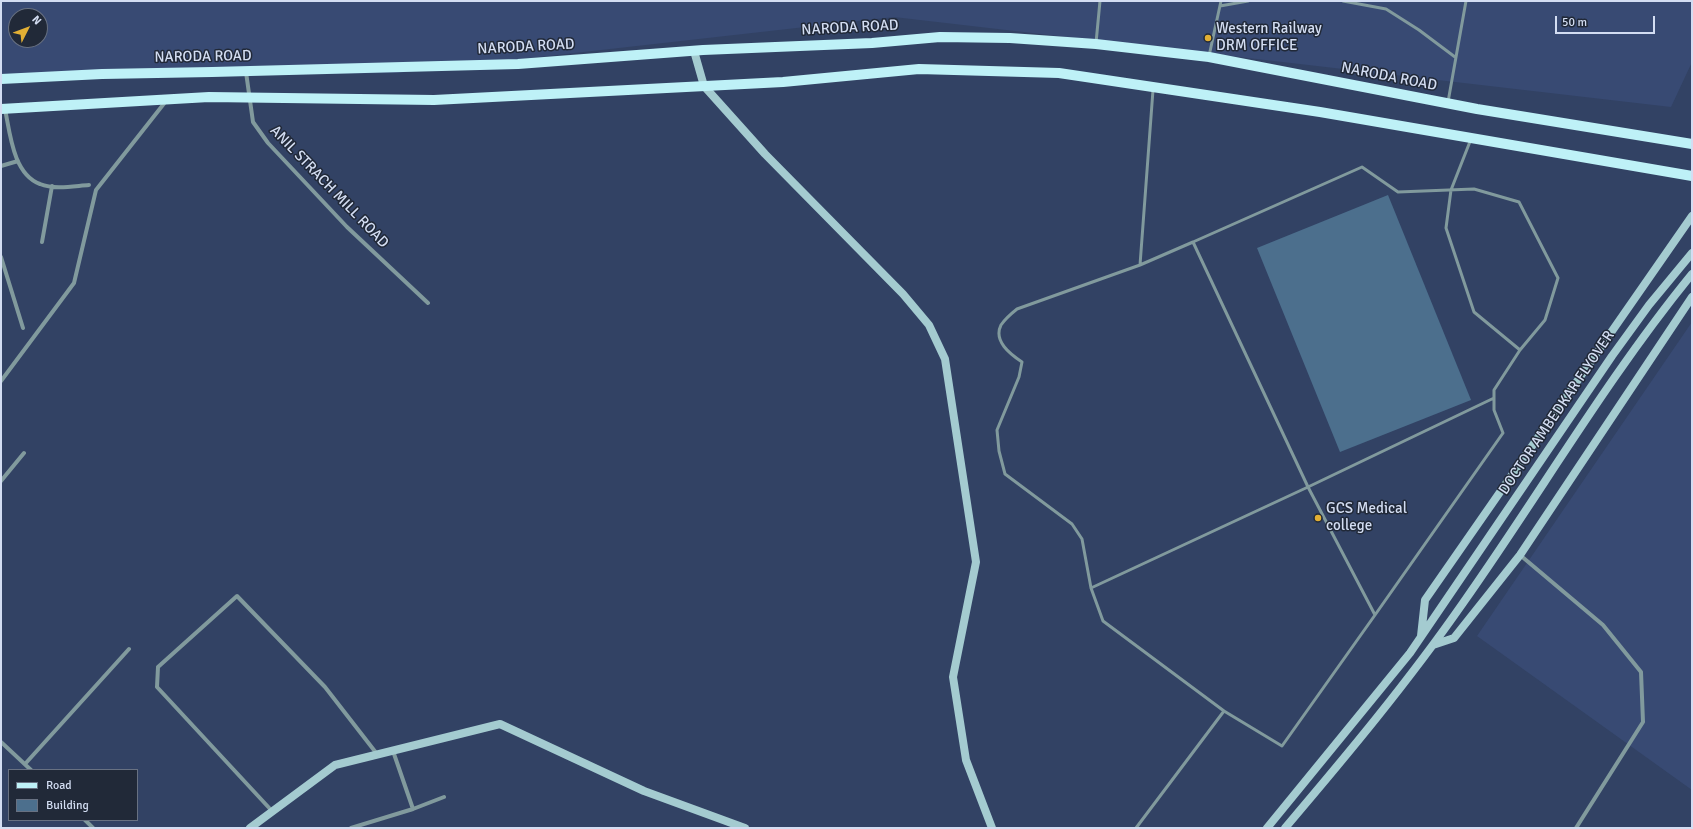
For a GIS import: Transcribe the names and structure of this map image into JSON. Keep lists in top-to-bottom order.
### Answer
{
  "streets": {
    "main road": ["NARODA ROAD"],
    "street": ["ANIL STRACH MILL ROAD", "DOCTOR AMBEDKAR FLYOVER"]
  },
  "crossings": [
    ["NARODA ROAD", "ANIL STRACH MILL ROAD"]
  ],
  "places": ["Western Railway DRM OFFICE", "GCS Medical college"],
  "legend": ["Road", "Building"],
  "scale_bar": "50 m",
  "north": "top right"
}
